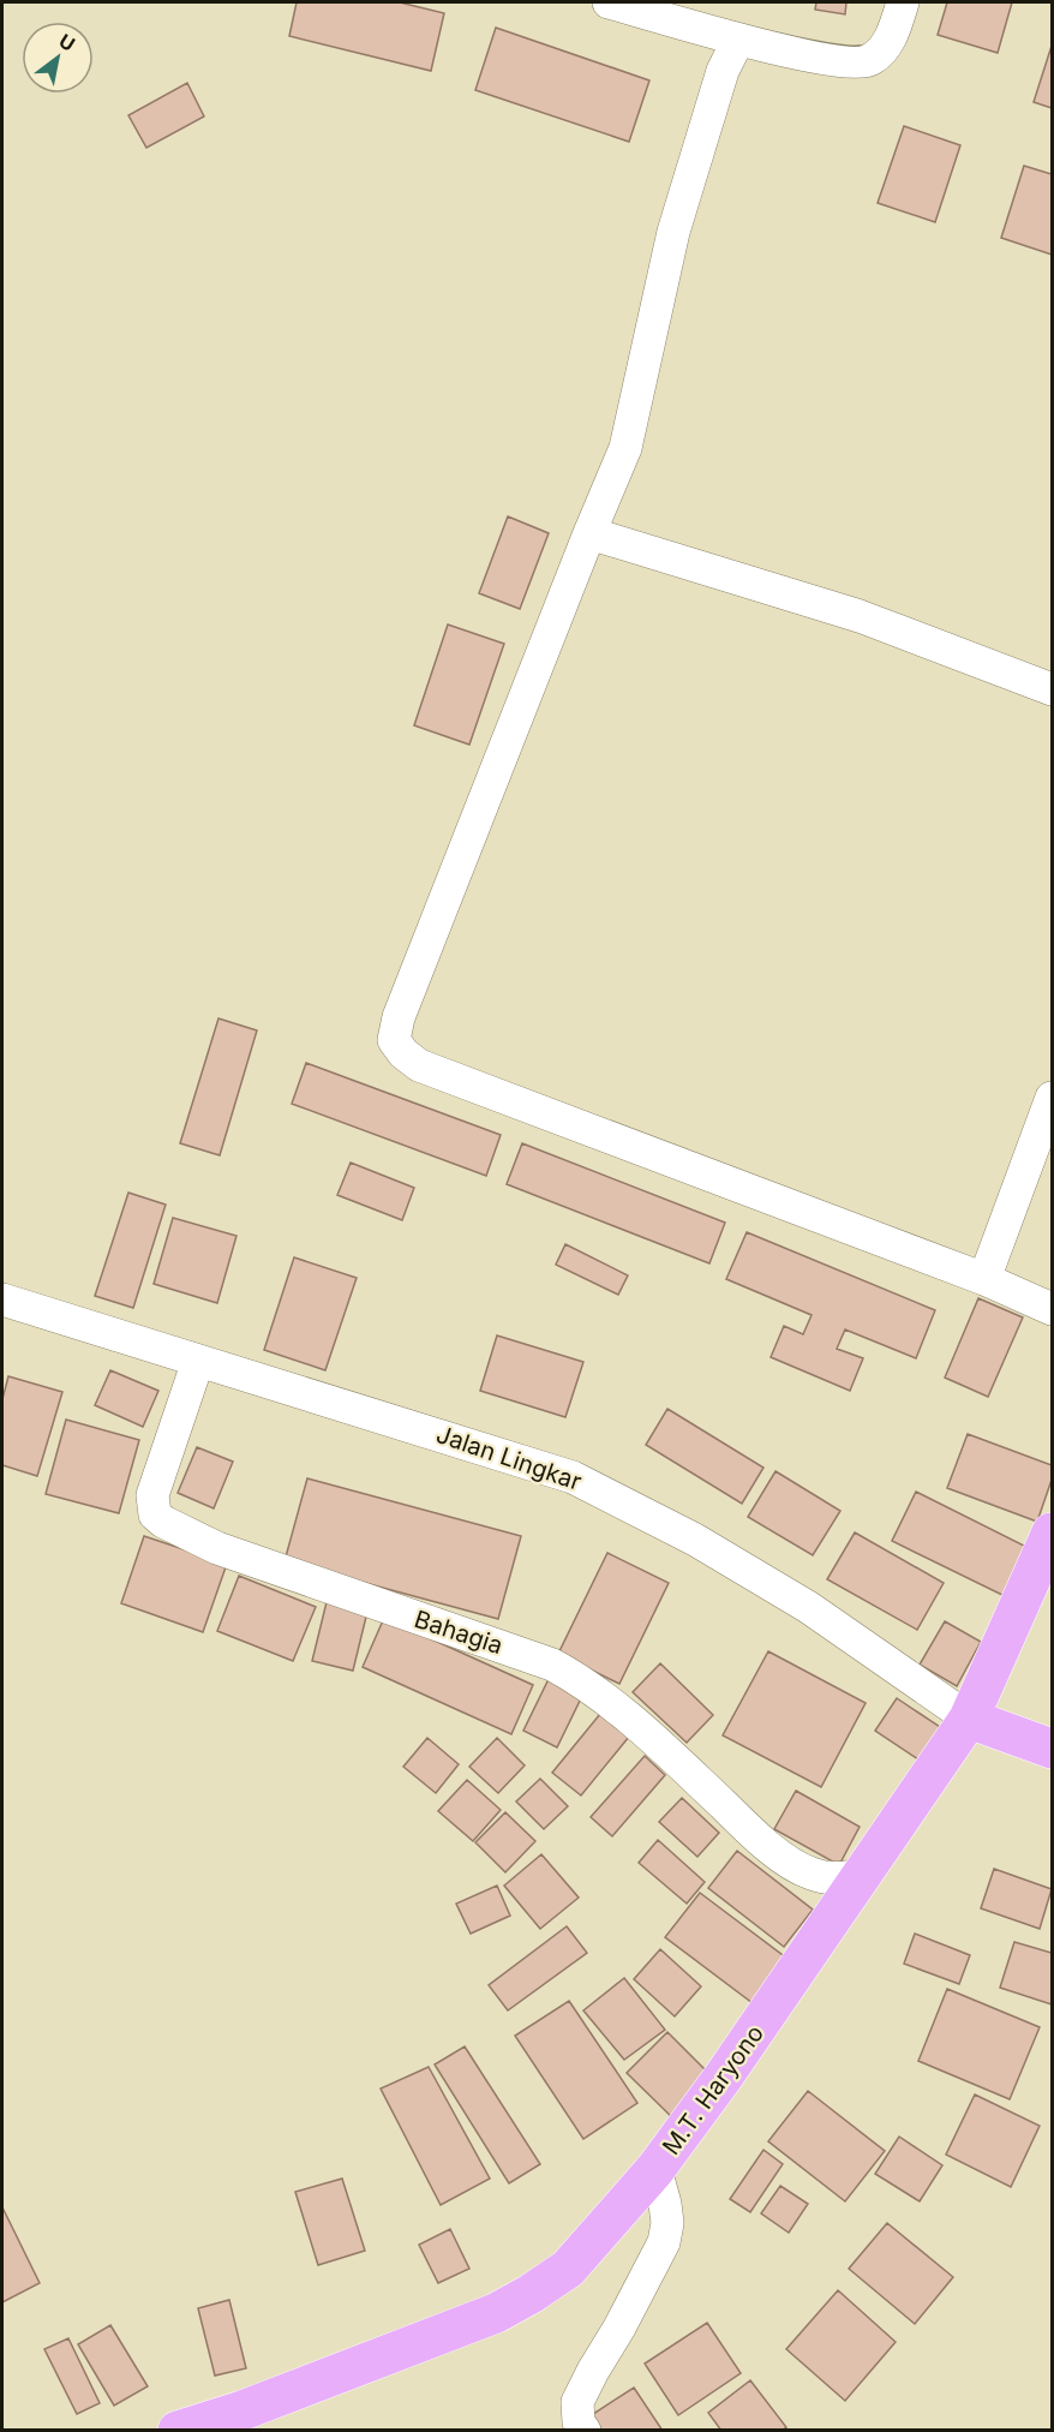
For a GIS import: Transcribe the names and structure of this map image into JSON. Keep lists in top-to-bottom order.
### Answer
{
  "streets": {
    "highway": ["M.T. Haryono"],
    "street": ["Jalan Lingkar", "Bahagia"]
  },
  "crossings": [
    ["Jalan Lingkar", "Bahagia"],
    ["Jalan Lingkar", "M.T. Haryono"],
    ["Bahagia", "M.T. Haryono"]
  ],
  "north": "top right"
}
